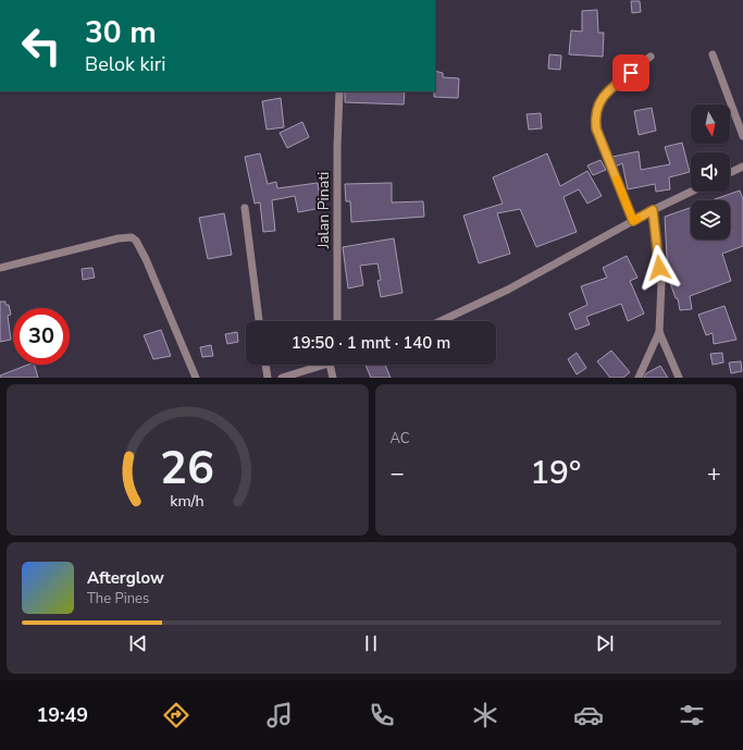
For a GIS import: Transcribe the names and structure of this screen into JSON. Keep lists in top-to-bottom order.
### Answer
{
  "streets": {
    "street": ["Jalan Pinati"]
  },
  "north": "bottom",
  "page": {
    "turn": ["30 m", "Belok kiri"],
    "limit": "30",
    "trip": "19:50 · 1 mnt · 140 m",
    "tile": "AC",
    "heat": ["−", "19°", "+"],
    "song": ["Afterglow", "The Pines"],
    "tabs": "19:49",
    "gauge": ["26", "km/h"]
  }
}
